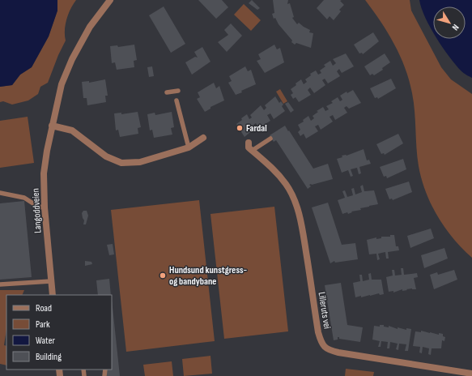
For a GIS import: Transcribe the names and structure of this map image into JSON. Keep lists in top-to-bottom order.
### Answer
{
  "streets": {
    "street": ["Langoddveien", "Lilleruts vei"]
  },
  "places": ["Fardal", "Hundsund kunstgress- og bandybane"],
  "legend": [
    "Road",
    "Park",
    "Water",
    "Building"
  ],
  "north": "bottom right"
}
